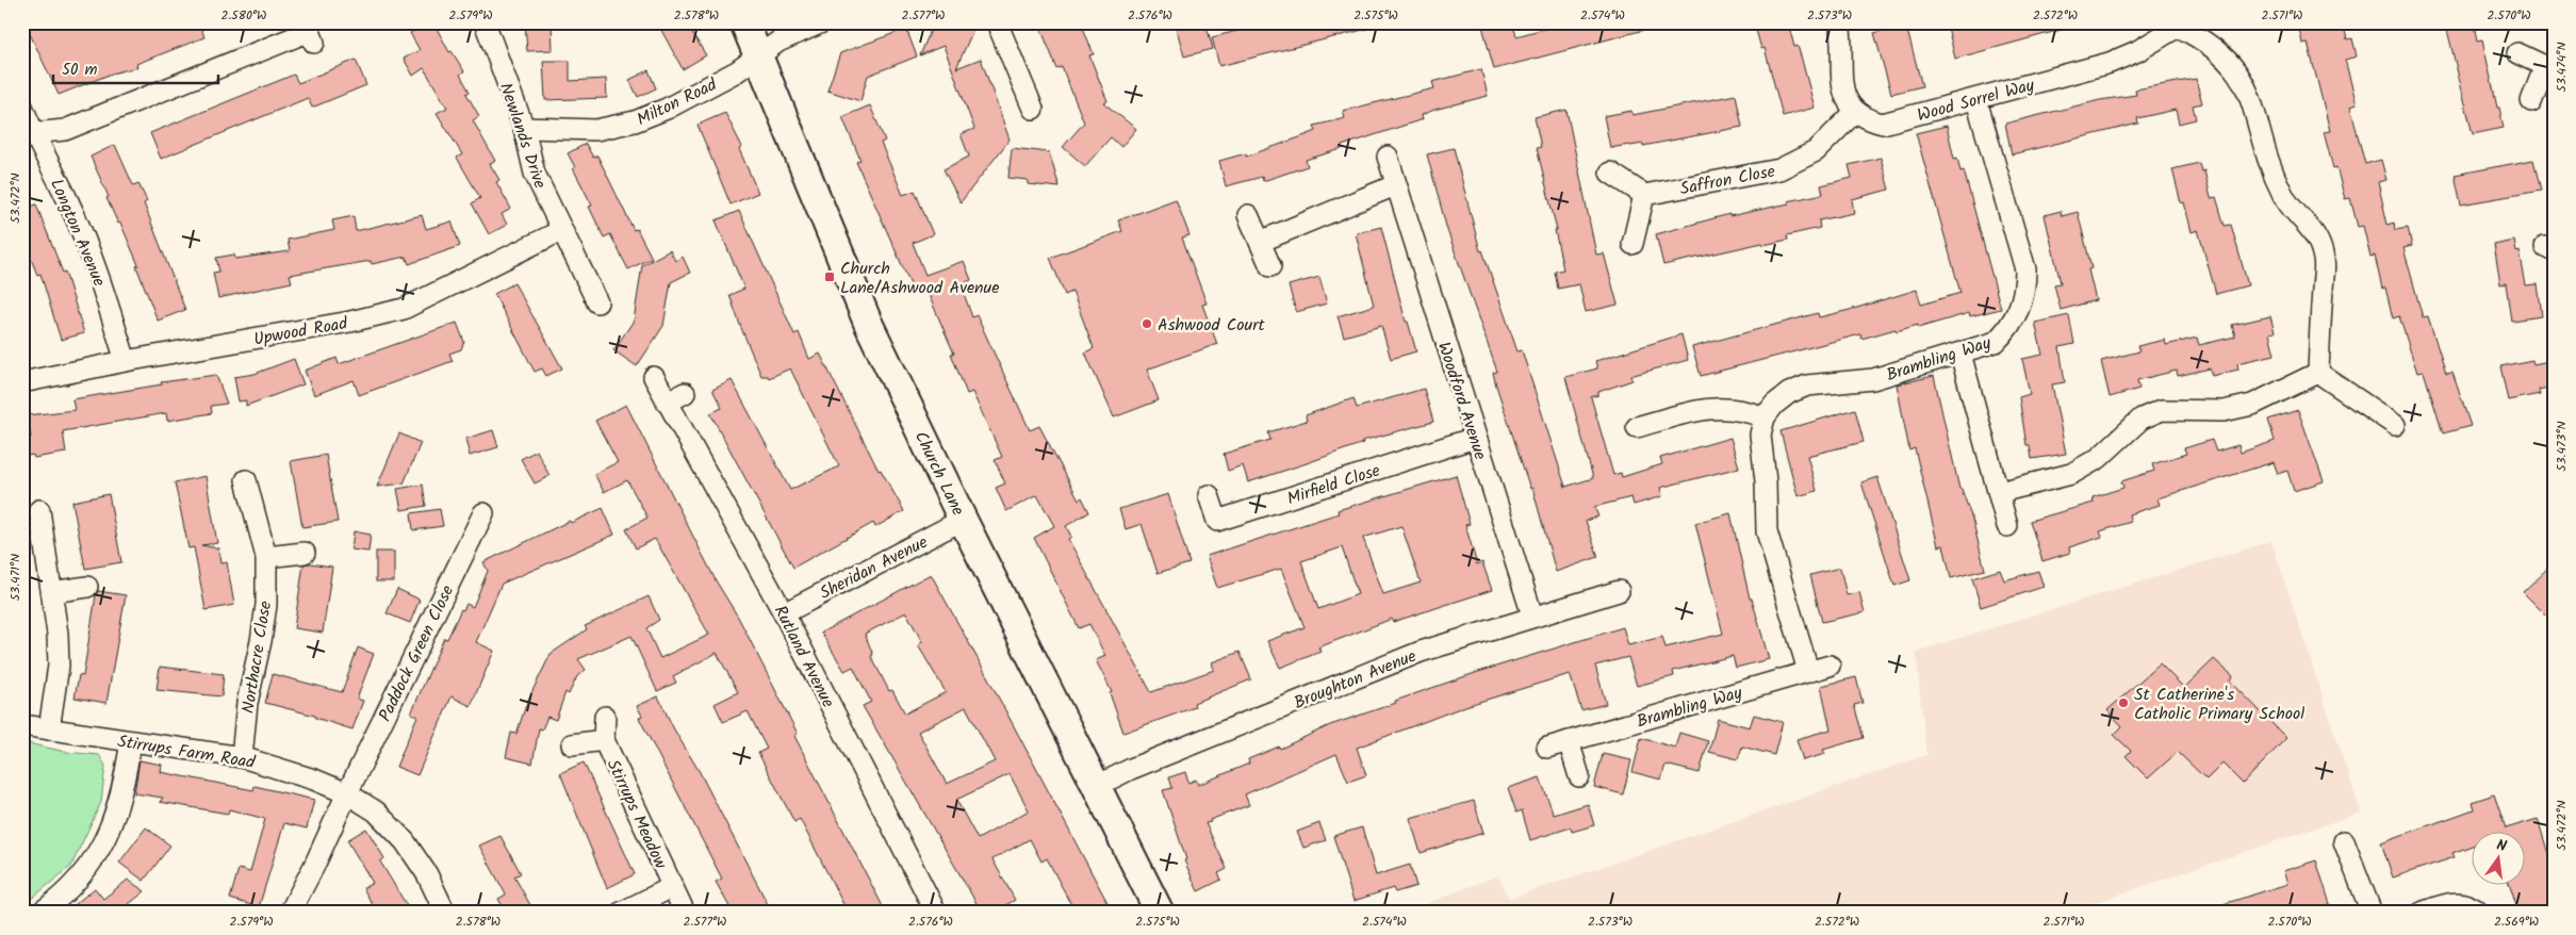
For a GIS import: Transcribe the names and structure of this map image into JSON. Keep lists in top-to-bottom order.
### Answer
{
  "streets": {
    "main road": ["Church Lane"],
    "street": [
      "Wood Sorrel Way",
      "Milton Road",
      "Newlands Drive",
      "Saffron Close",
      "Longton Avenue",
      "Upwood Road",
      "Brambling Way",
      "Woodford Avenue",
      "Mirfield Close",
      "Sheridan Avenue",
      "Paddock Green Close",
      "Rutland Avenue",
      "Northacre Close",
      "Broughton Avenue",
      "Stirrups Farm Road",
      "Stirrups Meadow"
    ]
  },
  "crossings": [
    ["Wood Sorrel Way", "Saffron Close"],
    ["Wood Sorrel Way", "Brambling Way"],
    ["Milton Road", "Newlands Drive"],
    ["Milton Road", "Church Lane"],
    ["Newlands Drive", "Upwood Road"],
    ["Longton Avenue", "Upwood Road"],
    ["Woodford Avenue", "Mirfield Close"],
    ["Woodford Avenue", "Broughton Avenue"],
    ["Church Lane", "Sheridan Avenue"],
    ["Church Lane", "Broughton Avenue"],
    ["Sheridan Avenue", "Rutland Avenue"],
    ["Paddock Green Close", "Stirrups Farm Road"],
    ["Northacre Close", "Stirrups Farm Road"]
  ],
  "places": {
    "transit": ["Church Lane/Ashwood Avenue"],
    "other": ["Ashwood Court", "St Catherine's Catholic Primary School"]
  },
  "scale_bar": "50 m",
  "north": "top",
  "coordinates": [
    "2.580°W",
    "2.579°W",
    "2.578°W",
    "2.577°W",
    "2.576°W",
    "2.575°W",
    "2.574°W",
    "2.573°W",
    "2.572°W",
    "2.571°W",
    "2.570°W",
    "53.474°N",
    "53.472°N",
    "53.473°N",
    "53.471°N",
    "2.569°W"
  ]
}
